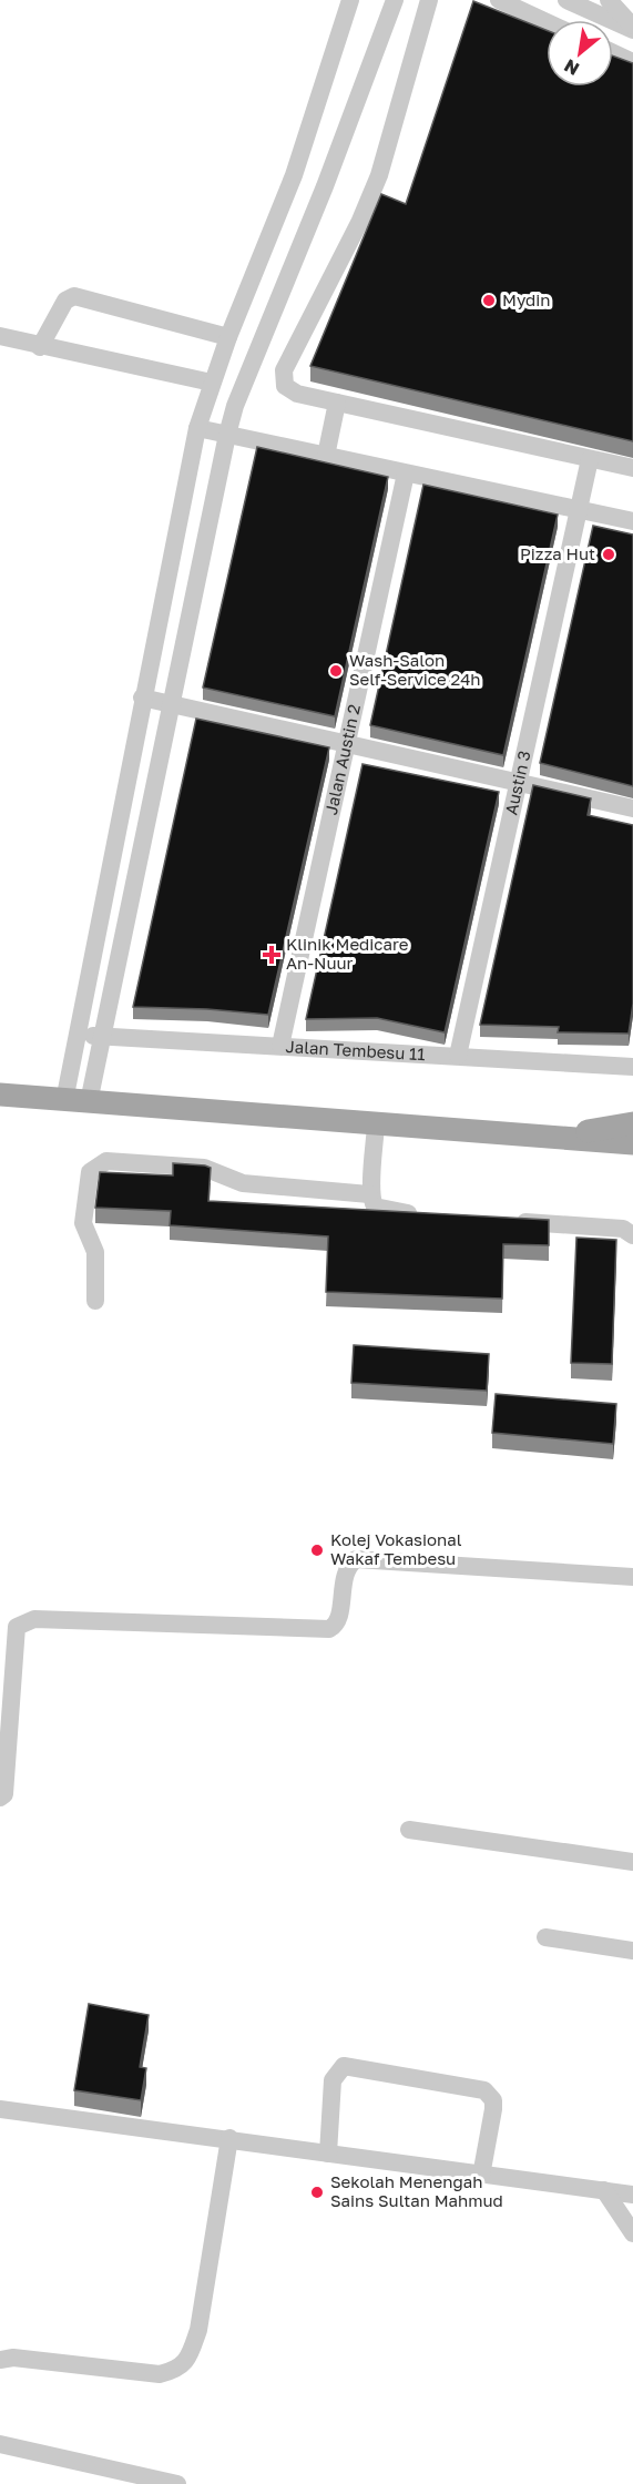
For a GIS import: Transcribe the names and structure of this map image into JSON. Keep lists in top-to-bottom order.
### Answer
{
  "streets": {
    "street": ["Jalan Austin 2", "Austin 3", "Jalan Tembesu 11"]
  },
  "crossings": [
    ["Jalan Austin 2", "Jalan Tembesu 11"],
    ["Austin 3", "Jalan Tembesu 11"]
  ],
  "places": {
    "other": [
      "Mydin",
      "Pizza Hut",
      "Wash-Salon Self-Service 24h",
      "Kolej Vokasional Wakaf Tembesu",
      "Sekolah Menengah Sains Sultan Mahmud"
    ],
    "health": ["Klinik Medicare An-Nuur"]
  },
  "north": "bottom left"
}
